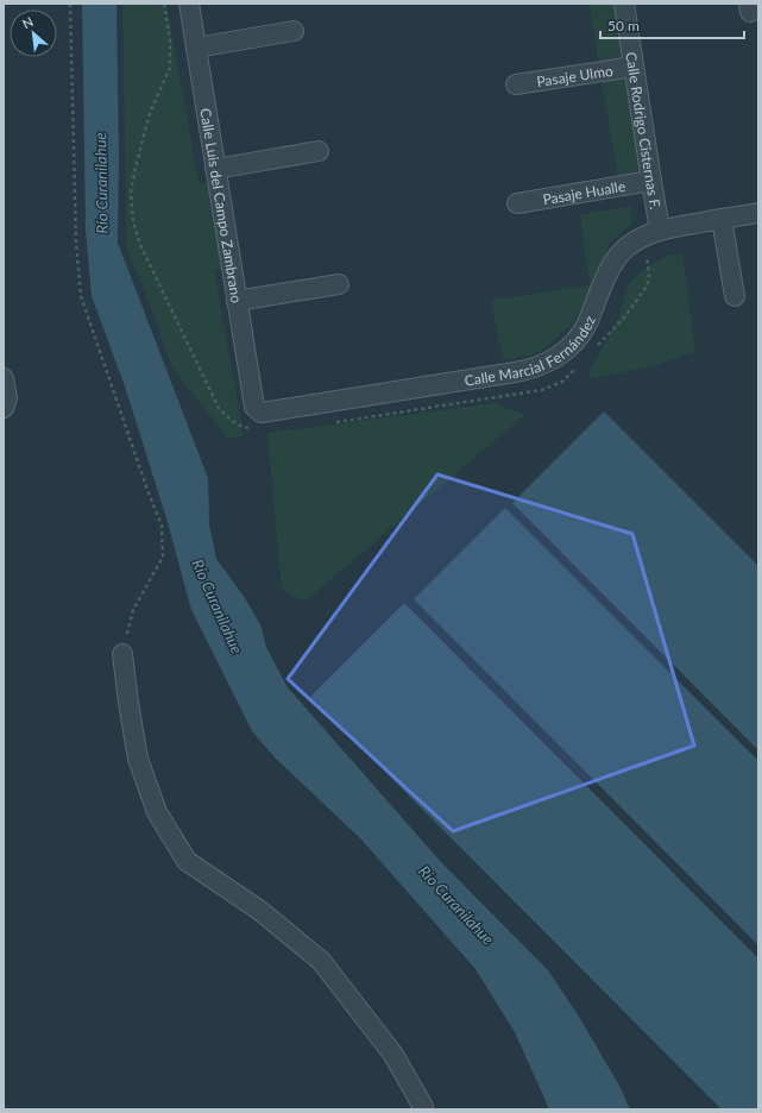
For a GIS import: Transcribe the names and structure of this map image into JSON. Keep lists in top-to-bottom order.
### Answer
{
  "streets": {
    "street": [
      "Pasaje Ulmo",
      "Calle Rodrigo Cisternas F.",
      "Pasaje Hualle",
      "Calle Luis del Campo Zambrano",
      "Calle Marcial Fernández"
    ]
  },
  "crossings": [
    ["Pasaje Ulmo", "Calle Rodrigo Cisternas F."],
    ["Calle Rodrigo Cisternas F.", "Pasaje Hualle"],
    ["Calle Rodrigo Cisternas F.", "Calle Marcial Fernández"],
    ["Calle Luis del Campo Zambrano", "Calle Marcial Fernández"]
  ],
  "water": ["Río Curanilahue"],
  "scale_bar": "50 m",
  "north": "top left"
}
